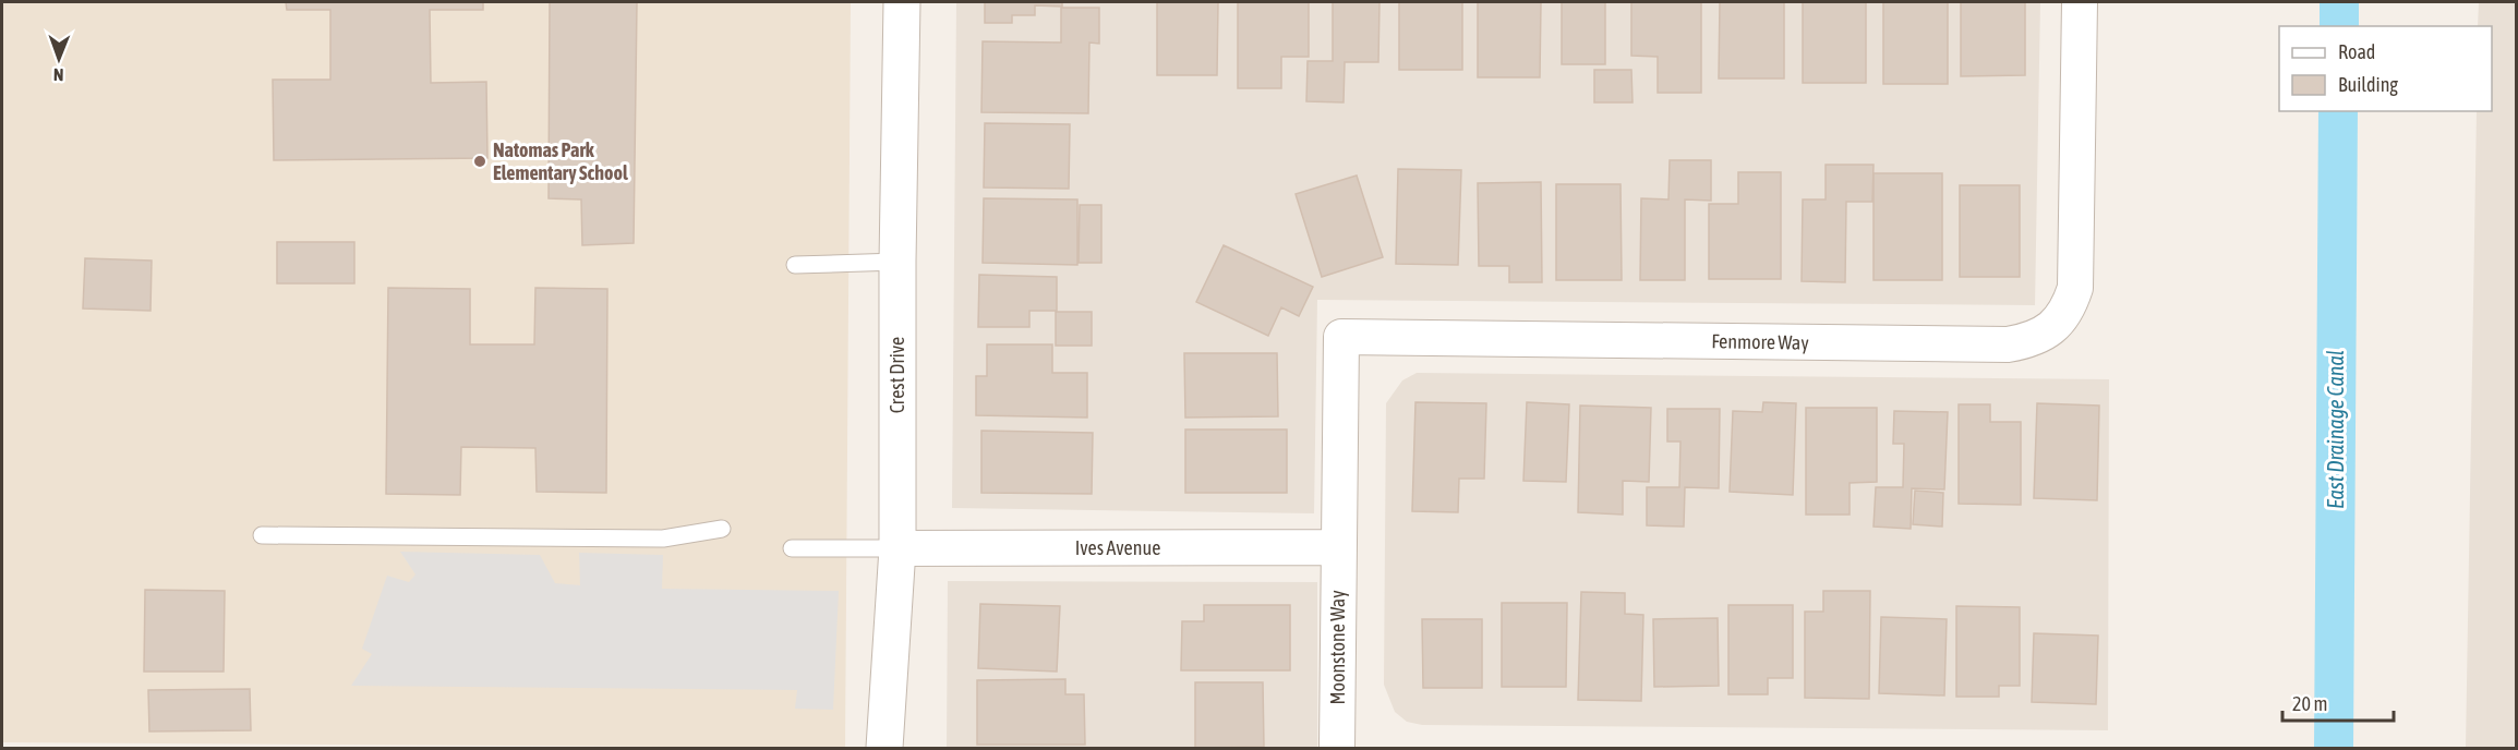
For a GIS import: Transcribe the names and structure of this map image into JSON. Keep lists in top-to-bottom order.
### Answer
{
  "streets": {
    "street": [
      "Fenmore Way",
      "Crest Drive",
      "Ives Avenue",
      "Moonstone Way"
    ]
  },
  "crossings": [
    ["Fenmore Way", "Ives Avenue"],
    ["Fenmore Way", "Moonstone Way"],
    ["Crest Drive", "Ives Avenue"],
    ["Ives Avenue", "Moonstone Way"]
  ],
  "water": ["East Drainage Canal"],
  "places": ["Natomas Park Elementary School"],
  "legend": ["Road", "Building"],
  "scale_bar": "20 m",
  "north": "bottom"
}
